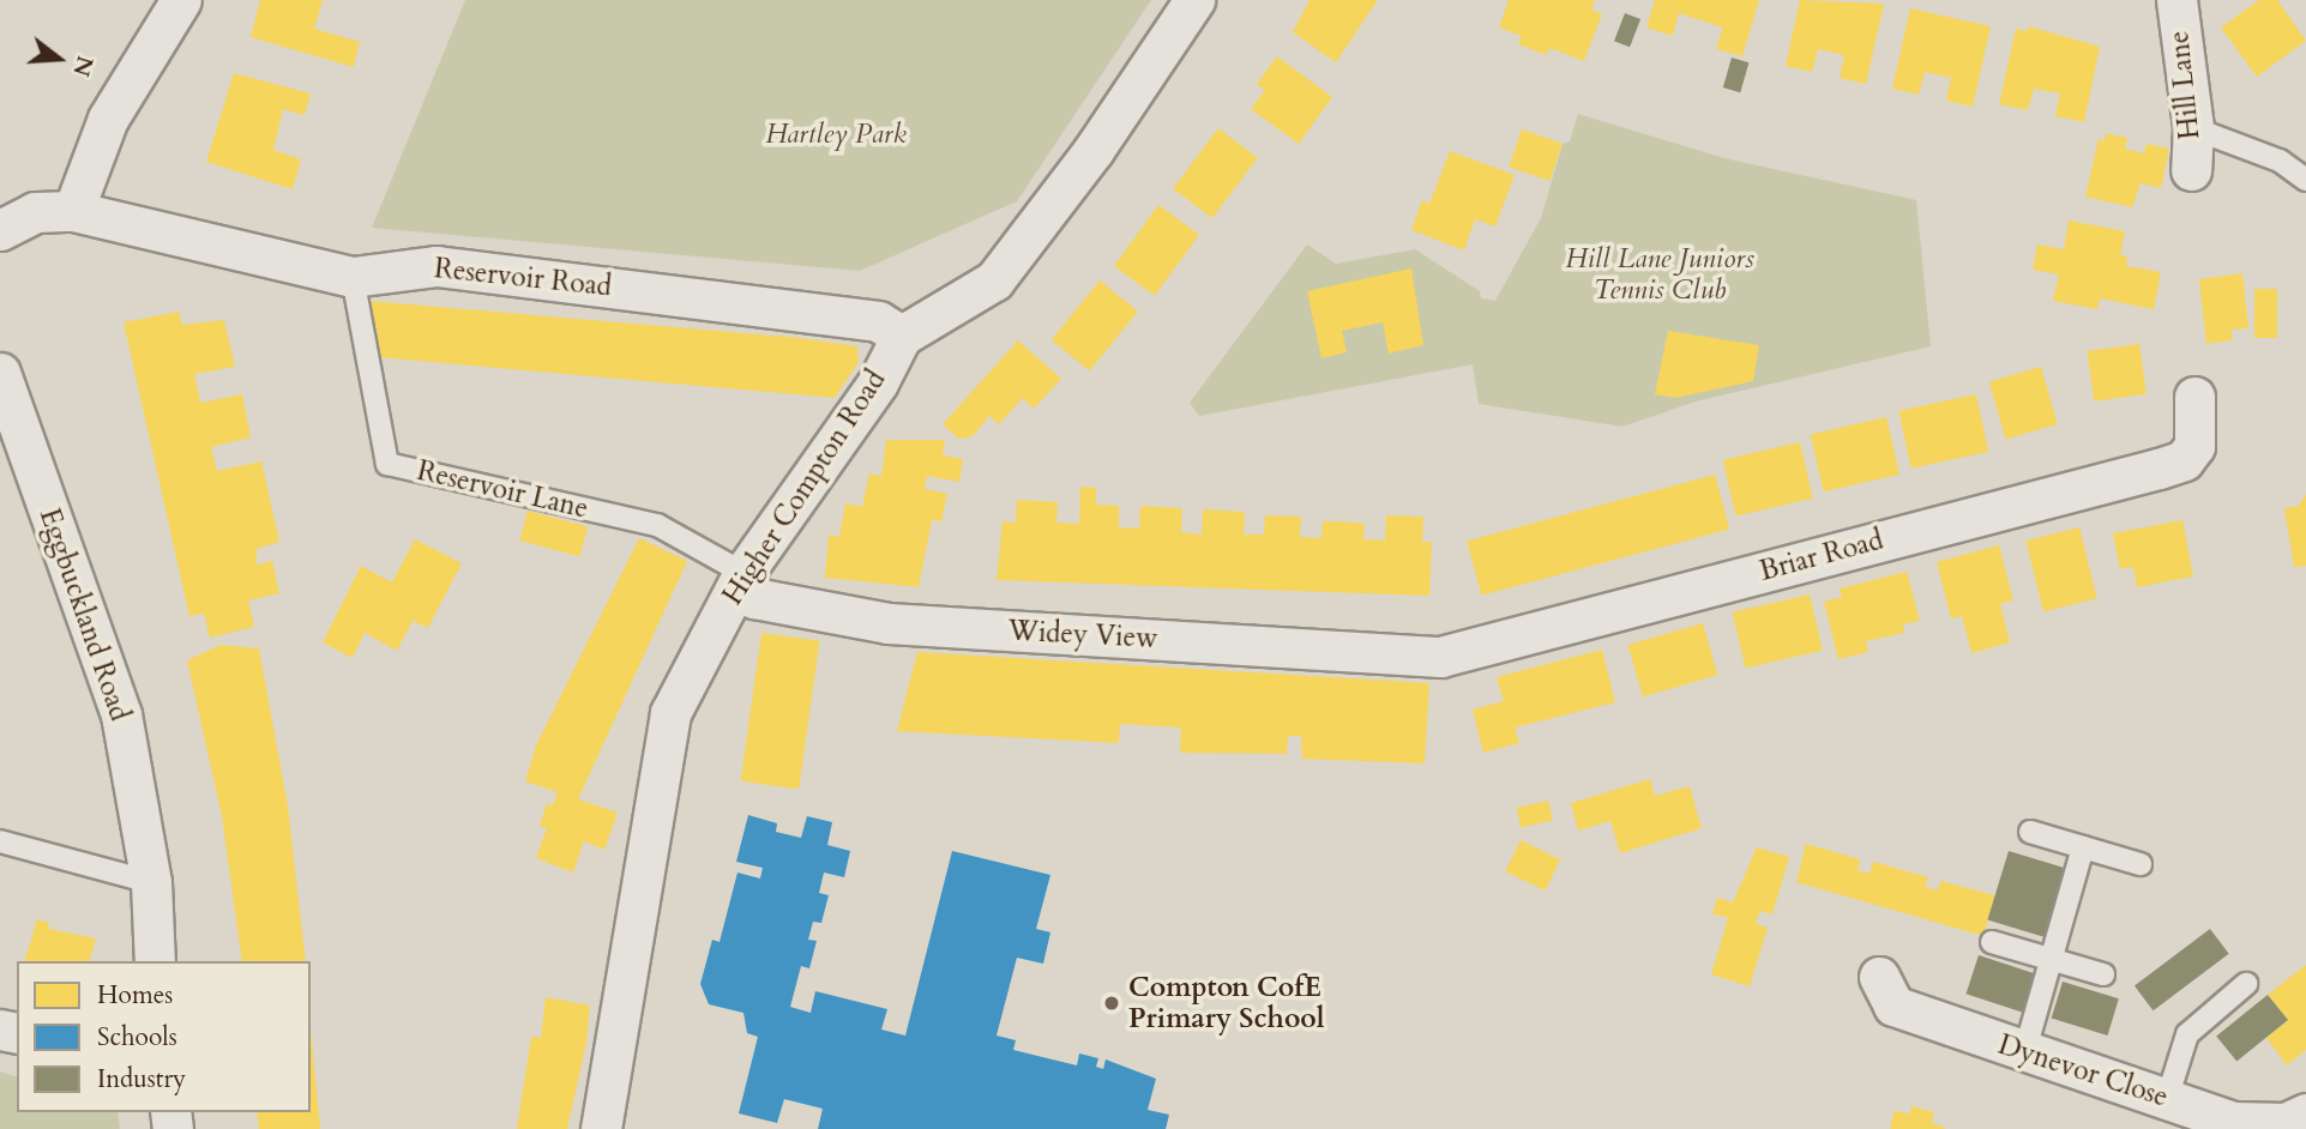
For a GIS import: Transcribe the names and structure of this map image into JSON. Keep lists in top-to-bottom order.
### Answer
{
  "streets": {
    "street": [
      "Hill Lane",
      "Reservoir Road",
      "Higher Compton Road",
      "Briar Road",
      "Eggbuckland Road",
      "Widey View",
      "Dynevor Close"
    ],
    "lane": ["Reservoir Lane"]
  },
  "crossings": [
    ["Reservoir Road", "Higher Compton Road"],
    ["Reservoir Road", "Reservoir Lane"],
    ["Higher Compton Road", "Reservoir Lane"],
    ["Higher Compton Road", "Widey View"],
    ["Reservoir Lane", "Widey View"],
    ["Briar Road", "Widey View"]
  ],
  "parks": ["Hartley Park", "Hill Lane Juniors Tennis Club"],
  "places": ["Compton CofE Primary School"],
  "legend": ["Homes", "Schools", "Industry"],
  "north": "right"
}
